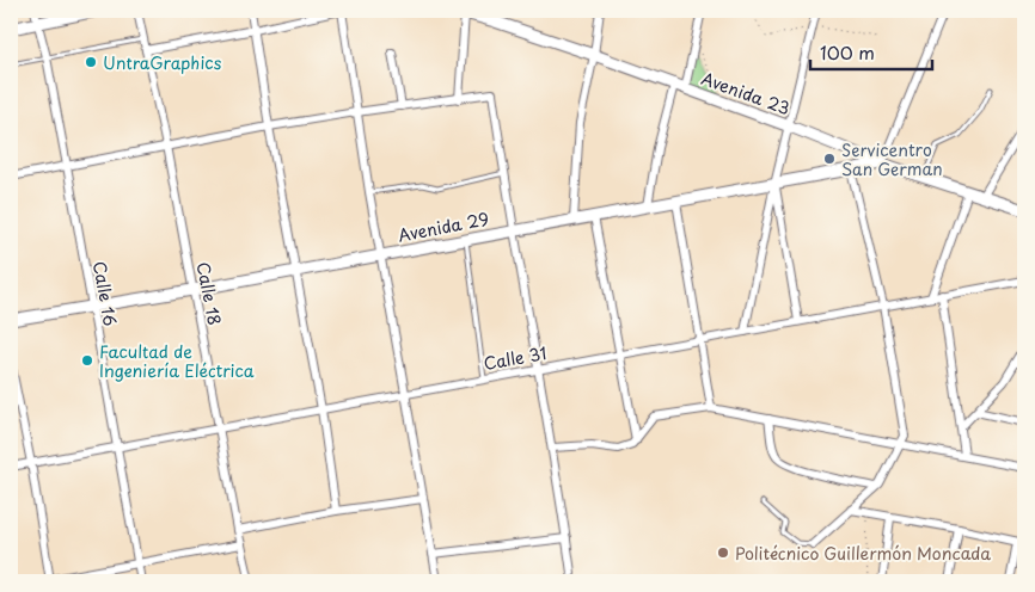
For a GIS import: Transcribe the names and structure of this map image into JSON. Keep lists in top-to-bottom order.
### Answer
{
  "streets": {
    "street": [
      "Avenida 23",
      "Avenida 29",
      "Calle 16",
      "Calle 18",
      "Calle 31"
    ]
  },
  "crossings": [
    ["Avenida 23", "Avenida 29"],
    ["Avenida 29", "Calle 16"],
    ["Avenida 29", "Calle 18"],
    ["Calle 16", "Calle 31"],
    ["Calle 18", "Calle 31"]
  ],
  "places": [
    "UntraGraphics",
    "Servicentro San German",
    "Facultad de Ingeniería Eléctrica",
    "Politécnico Guillermón Moncada"
  ],
  "scale_bar": "100 m"
}
